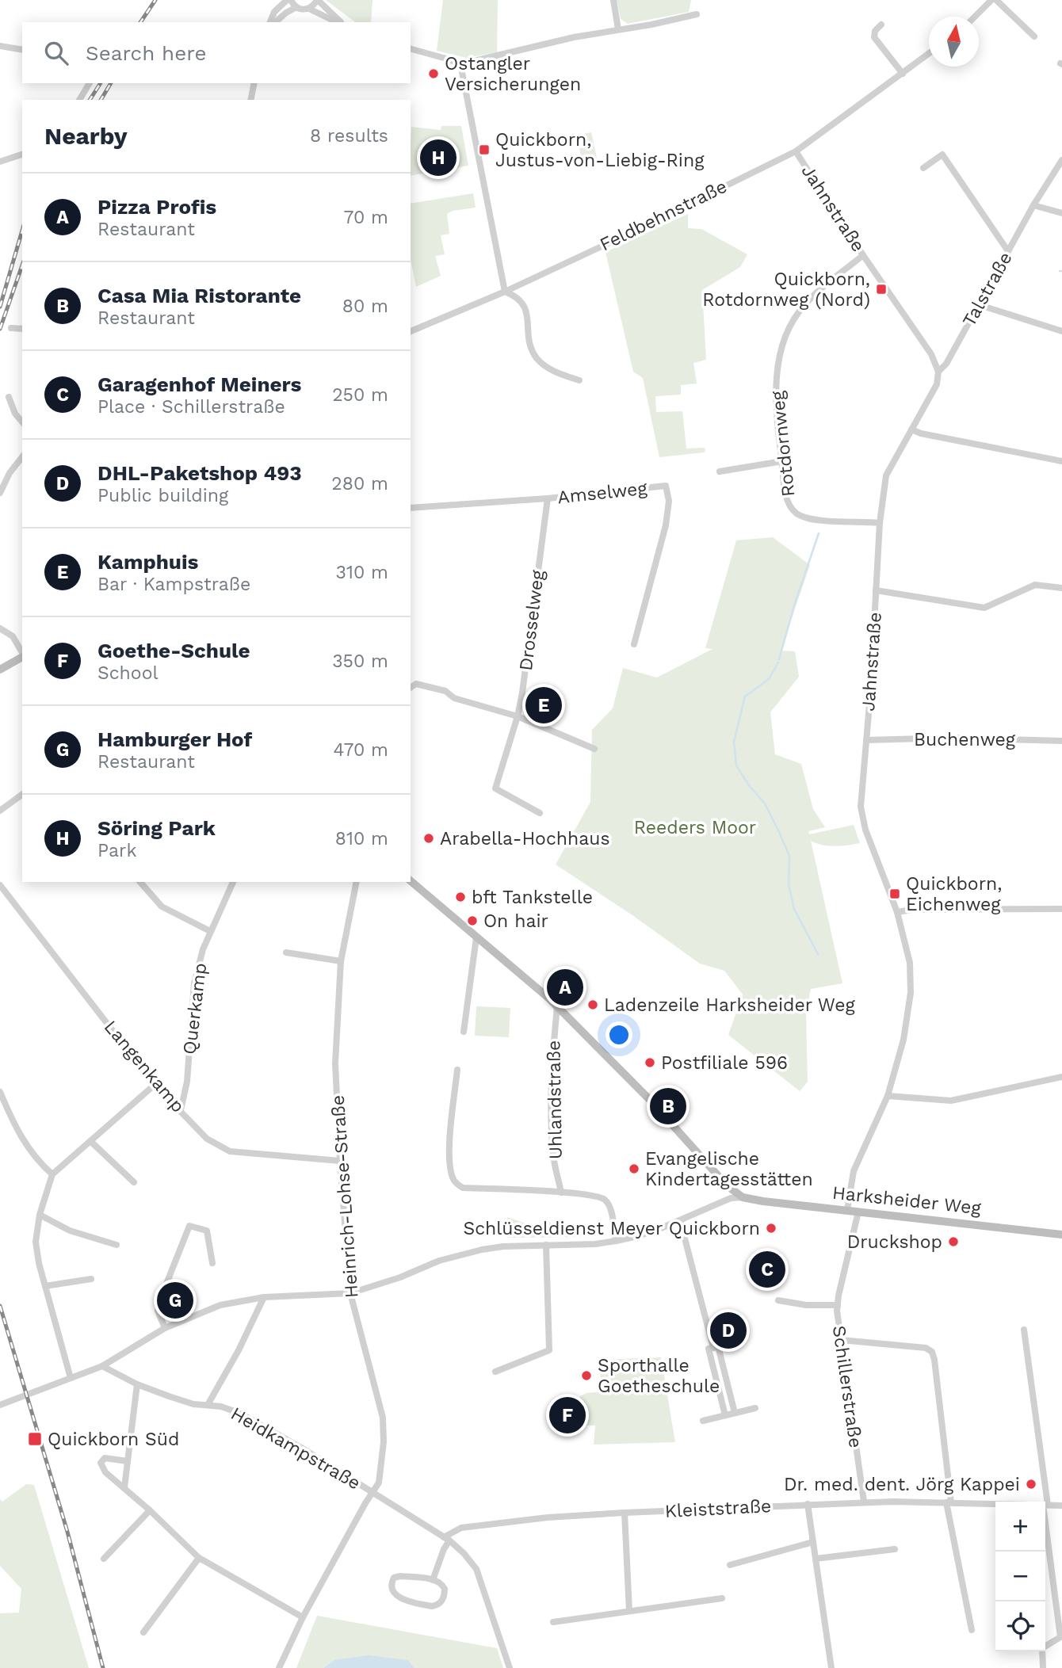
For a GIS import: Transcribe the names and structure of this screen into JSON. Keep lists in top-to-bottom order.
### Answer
{
  "streets": {
    "main road": ["Harksheider Weg"],
    "street": [
      "Jahnstraße",
      "Feldbehnstraße",
      "Talstraße",
      "Rotdornweg",
      "Amselweg",
      "Drosselweg",
      "Buchenweg",
      "Querkamp",
      "Langenkamp",
      "Uhlandstraße",
      "Heinrich-Lohse-Straße",
      "Schillerstraße",
      "Heidkampstraße",
      "Kleiststraße"
    ]
  },
  "crossings": [
    ["Jahnstraße", "Feldbehnstraße"],
    ["Jahnstraße", "Talstraße"],
    ["Jahnstraße", "Rotdornweg"],
    ["Jahnstraße", "Buchenweg"],
    ["Jahnstraße", "Harksheider Weg"],
    ["Amselweg", "Drosselweg"],
    ["Querkamp", "Langenkamp"],
    ["Langenkamp", "Heinrich-Lohse-Straße"],
    ["Uhlandstraße", "Harksheider Weg"],
    ["Heinrich-Lohse-Straße", "Heidkampstraße"],
    ["Harksheider Weg", "Schillerstraße"],
    ["Schillerstraße", "Kleiststraße"],
    ["Heidkampstraße", "Kleiststraße"]
  ],
  "parks": ["Reeders Moor"],
  "places": {
    "other": [
      "Ostangler Versicherungen",
      "Arabella-Hochhaus",
      "bft Tankstelle",
      "On hair",
      "Ladenzeile Harksheider Weg",
      "Postfiliale 596",
      "Evangelische Kindertagesstätten",
      "Schlüsseldienst Meyer Quickborn",
      "Druckshop",
      "Sporthalle Goetheschule",
      "Dr. med. dent. Jörg Kappei"
    ],
    "transit": [
      "Quickborn, Justus-von-Liebig-Ring",
      "Quickborn, Rotdornweg (Nord)",
      "Quickborn, Eichenweg",
      "Quickborn Süd"
    ]
  },
  "north": "top",
  "page": {
    "search": "Search here",
    "heading": ["Nearby", "8 results"],
    "pins": [
      "H",
      "E",
      "A",
      "B",
      "C",
      "G",
      "D",
      "F"
    ],
    "list": [
      {
        "mark": "A",
        "name": "Pizza Profis",
        "note": "Restaurant",
        "value": "70 m"
      },
      {
        "mark": "B",
        "name": "Casa Mia Ristorante",
        "note": "Restaurant",
        "value": "80 m"
      },
      {
        "mark": "C",
        "name": "Garagenhof Meiners",
        "note": "Place · Schillerstraße",
        "value": "250 m"
      },
      {
        "mark": "D",
        "name": "DHL-Paketshop 493",
        "note": "Public building",
        "value": "280 m"
      },
      {
        "mark": "E",
        "name": "Kamphuis",
        "note": "Bar · Kampstraße",
        "value": "310 m"
      },
      {
        "mark": "F",
        "name": "Goethe-Schule",
        "note": "School",
        "value": "350 m"
      },
      {
        "mark": "G",
        "name": "Hamburger Hof",
        "note": "Restaurant",
        "value": "470 m"
      },
      {
        "mark": "H",
        "name": "Söring Park",
        "note": "Park",
        "value": "810 m"
      }
    ],
    "map_buttons": ["+", "−"]
  }
}
